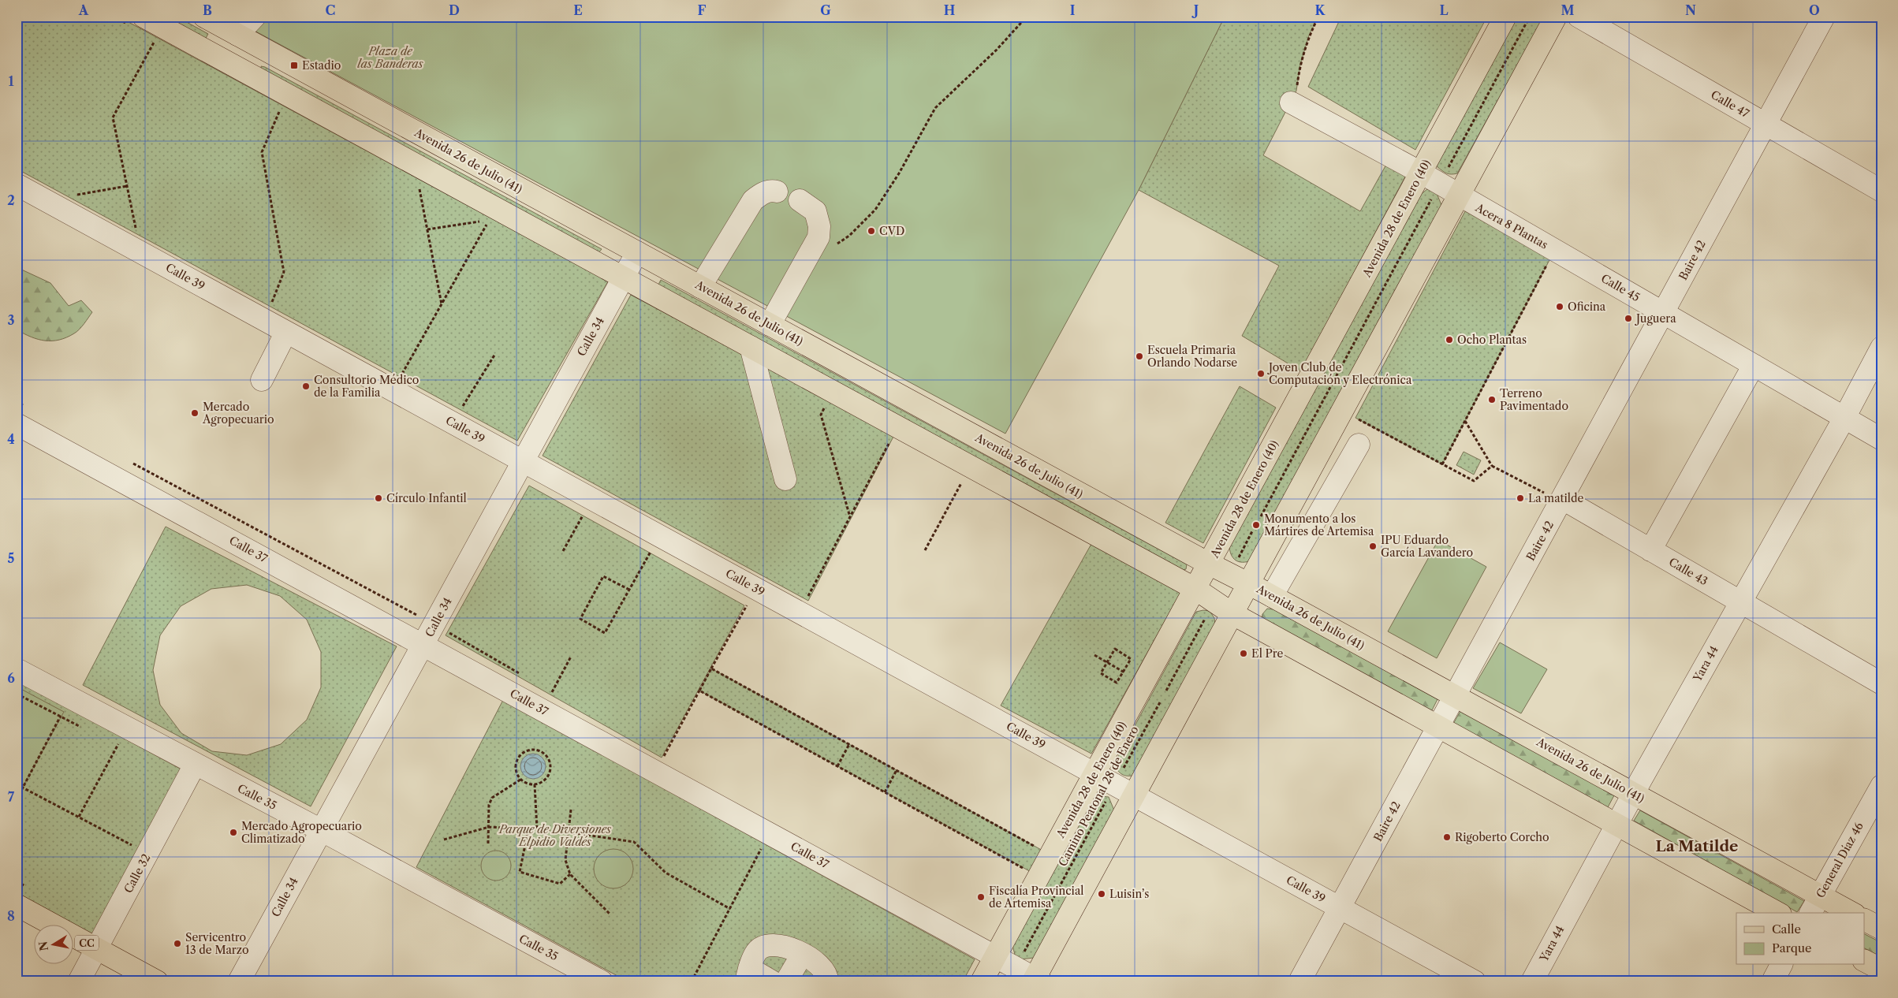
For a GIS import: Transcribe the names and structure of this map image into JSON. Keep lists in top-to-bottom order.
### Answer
{
  "streets": {
    "main road": ["Avenida 26 de Julio (41)", "Avenida 28 de Enero (40)", "CC"],
    "street": [
      "Calle 47",
      "Baire 42",
      "Calle 39",
      "Calle 45",
      "Calle 34",
      "Calle 37",
      "Calle 43",
      "Yara 44",
      "Calle 35",
      "General Díaz 46",
      "Calle 32"
    ],
    "path": ["Acera 8 Plantas", "Camino Peatonal 28 de Enero"]
  },
  "crossings": [
    ["Calle 47", "Baire 42"],
    ["Avenida 26 de Julio (41)", "Avenida 28 de Enero (40)"],
    ["Avenida 26 de Julio (41)", "Baire 42"],
    ["Avenida 26 de Julio (41)", "Calle 34"],
    ["Avenida 26 de Julio (41)", "Yara 44"],
    ["Avenida 26 de Julio (41)", "General Díaz 46"],
    ["Avenida 28 de Enero (40)", "Calle 39"],
    ["Avenida 28 de Enero (40)", "Calle 45"],
    ["Avenida 28 de Enero (40)", "Calle 37"],
    ["Baire 42", "Calle 39"],
    ["Baire 42", "Calle 45"],
    ["Baire 42", "Calle 43"],
    ["Calle 39", "Calle 34"],
    ["Calle 39", "Camino Peatonal 28 de Enero"],
    ["Calle 45", "Yara 44"],
    ["Calle 34", "Calle 37"],
    ["Calle 34", "Calle 35"],
    ["Calle 37", "Camino Peatonal 28 de Enero"],
    ["Calle 43", "Yara 44"],
    ["Calle 35", "Calle 32"],
    ["Calle 32", "CC"]
  ],
  "districts": ["La Matilde"],
  "parks": ["Plaza de las Banderas", "Parque de Diversiones Elpidio Valdés"],
  "places": {
    "transit": ["Estadio"],
    "other": [
      "CVD",
      "Oficina",
      "Juguera",
      "Ocho Plantas",
      "Escuela Primaria Orlando Nodarse",
      "Joven Club de Computación y Electrónica",
      "Consultorio Médico de la Familia",
      "Terreno Pavimentado",
      "Mercado Agropecuario",
      "Círculo Infantil",
      "La matilde",
      "Monumento a los Mártires de Artemisa",
      "IPU Eduardo García Lavandero",
      "El Pre",
      "Mercado Agropecuario Climatizado",
      "Rigoberto Corcho",
      "Luisin’s",
      "Fiscalía Provincial de Artemisa",
      "Servicentro 13 de Marzo"
    ]
  },
  "legend": ["Calle", "Parque"],
  "north": "left",
  "grid": {
    "columns": [
      "A",
      "B",
      "C",
      "D",
      "E",
      "F",
      "G",
      "H",
      "I",
      "J",
      "K",
      "L",
      "M",
      "N",
      "O"
    ],
    "rows": [
      "1",
      "2",
      "3",
      "4",
      "5",
      "6",
      "7",
      "8"
    ]
  }
}
